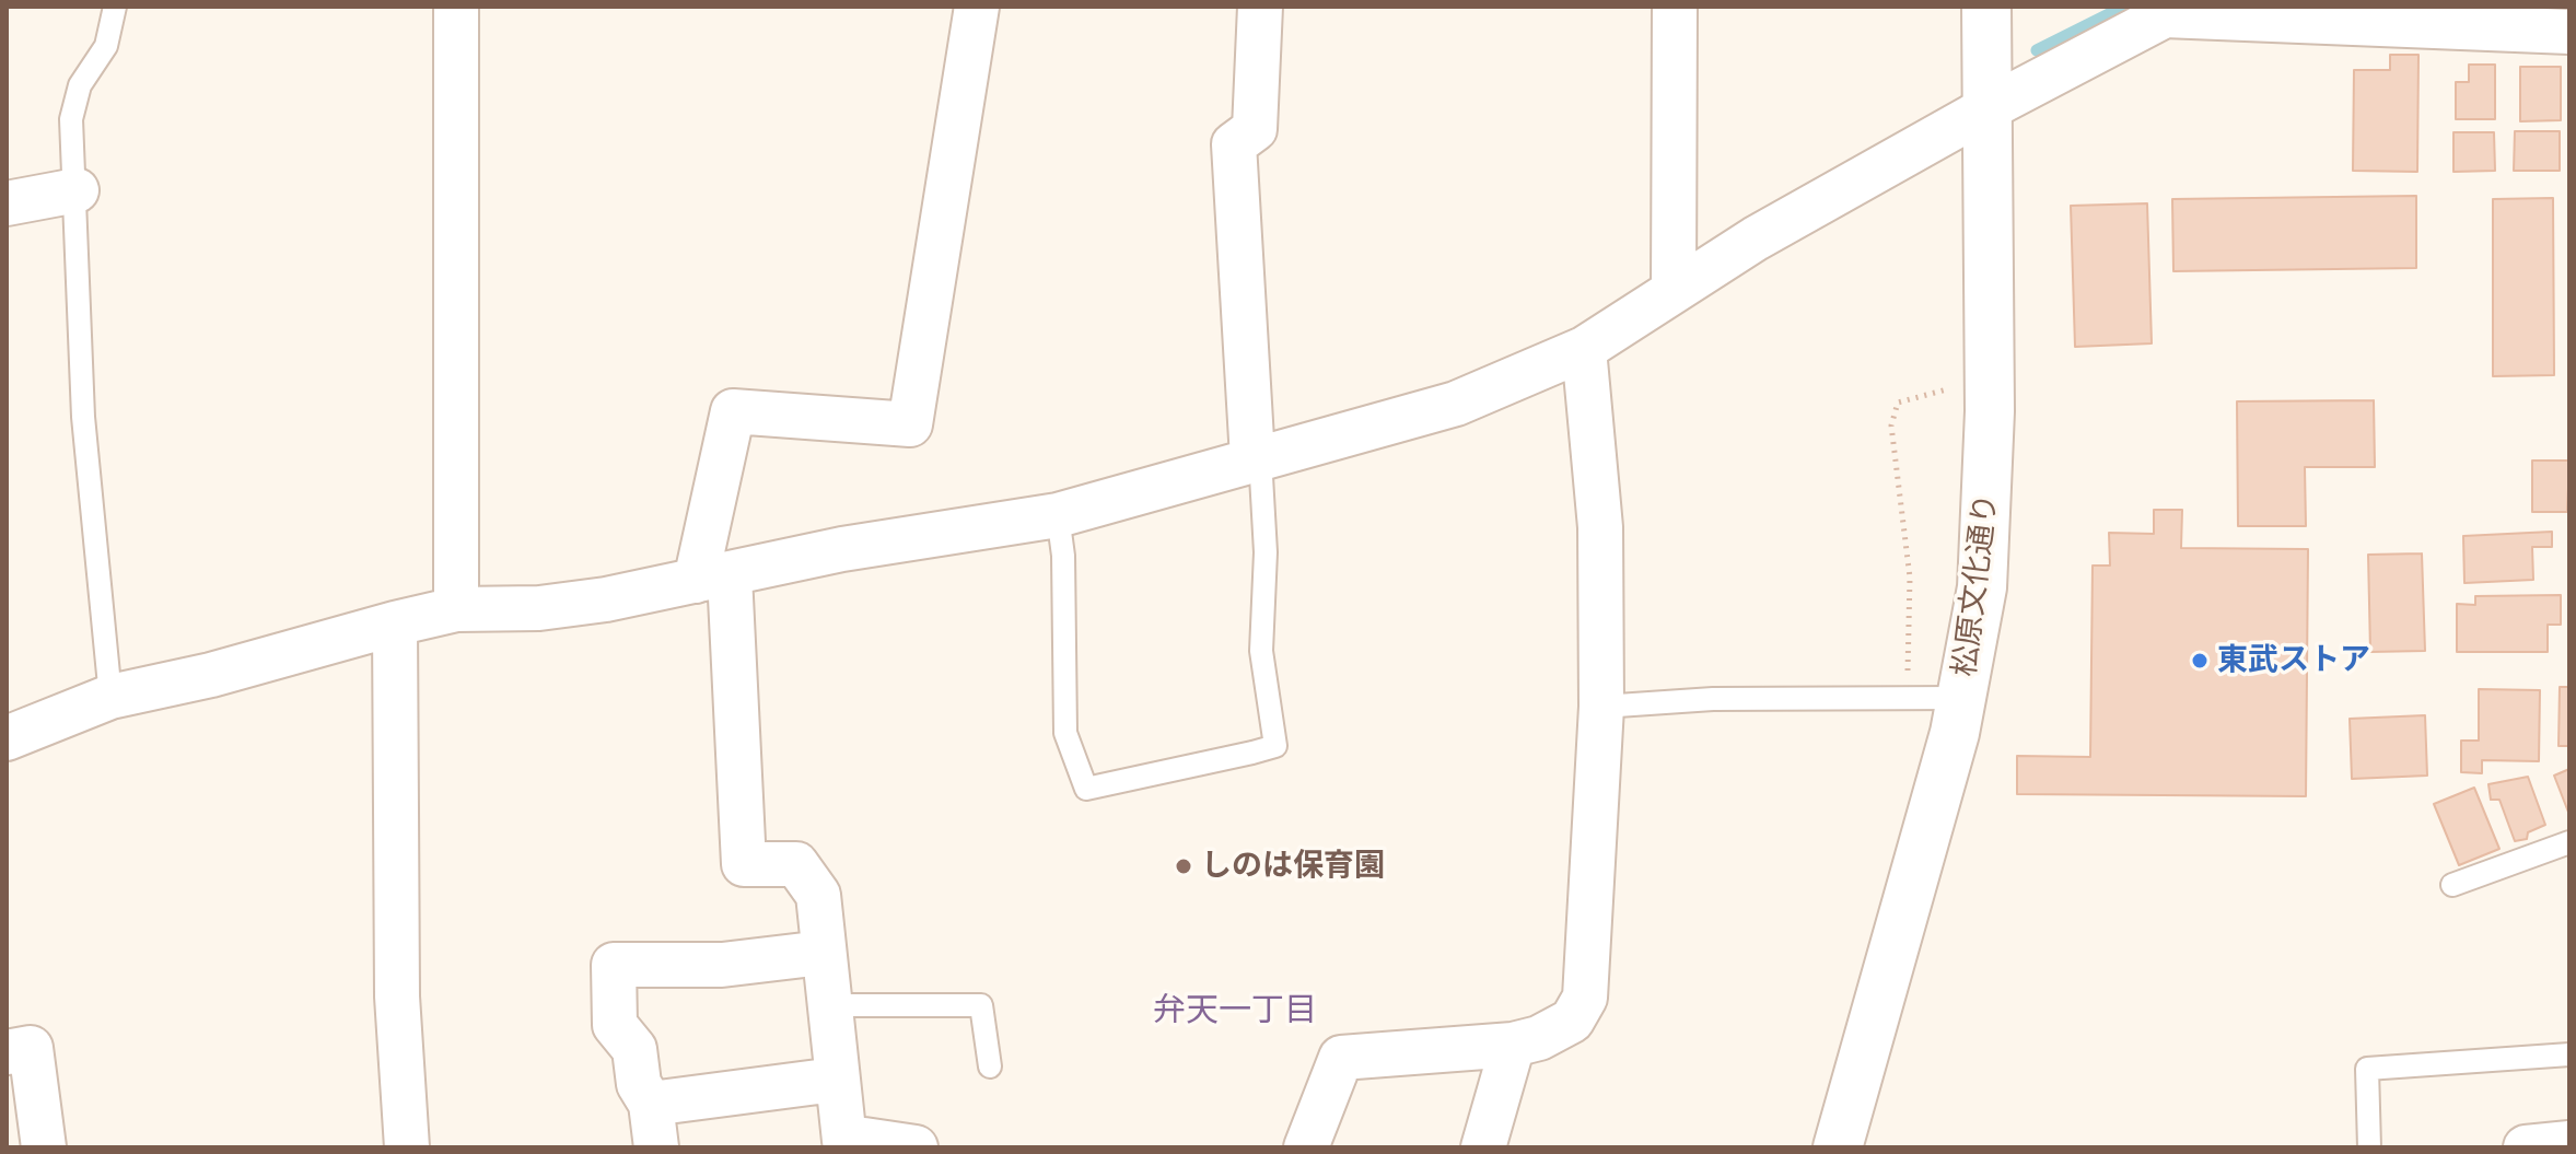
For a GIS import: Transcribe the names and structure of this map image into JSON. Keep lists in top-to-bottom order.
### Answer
{
  "streets": {
    "street": ["松原文化通り"]
  },
  "districts": ["弁天一丁目"],
  "places": ["東武ストア", "しのは保育園"]
}
